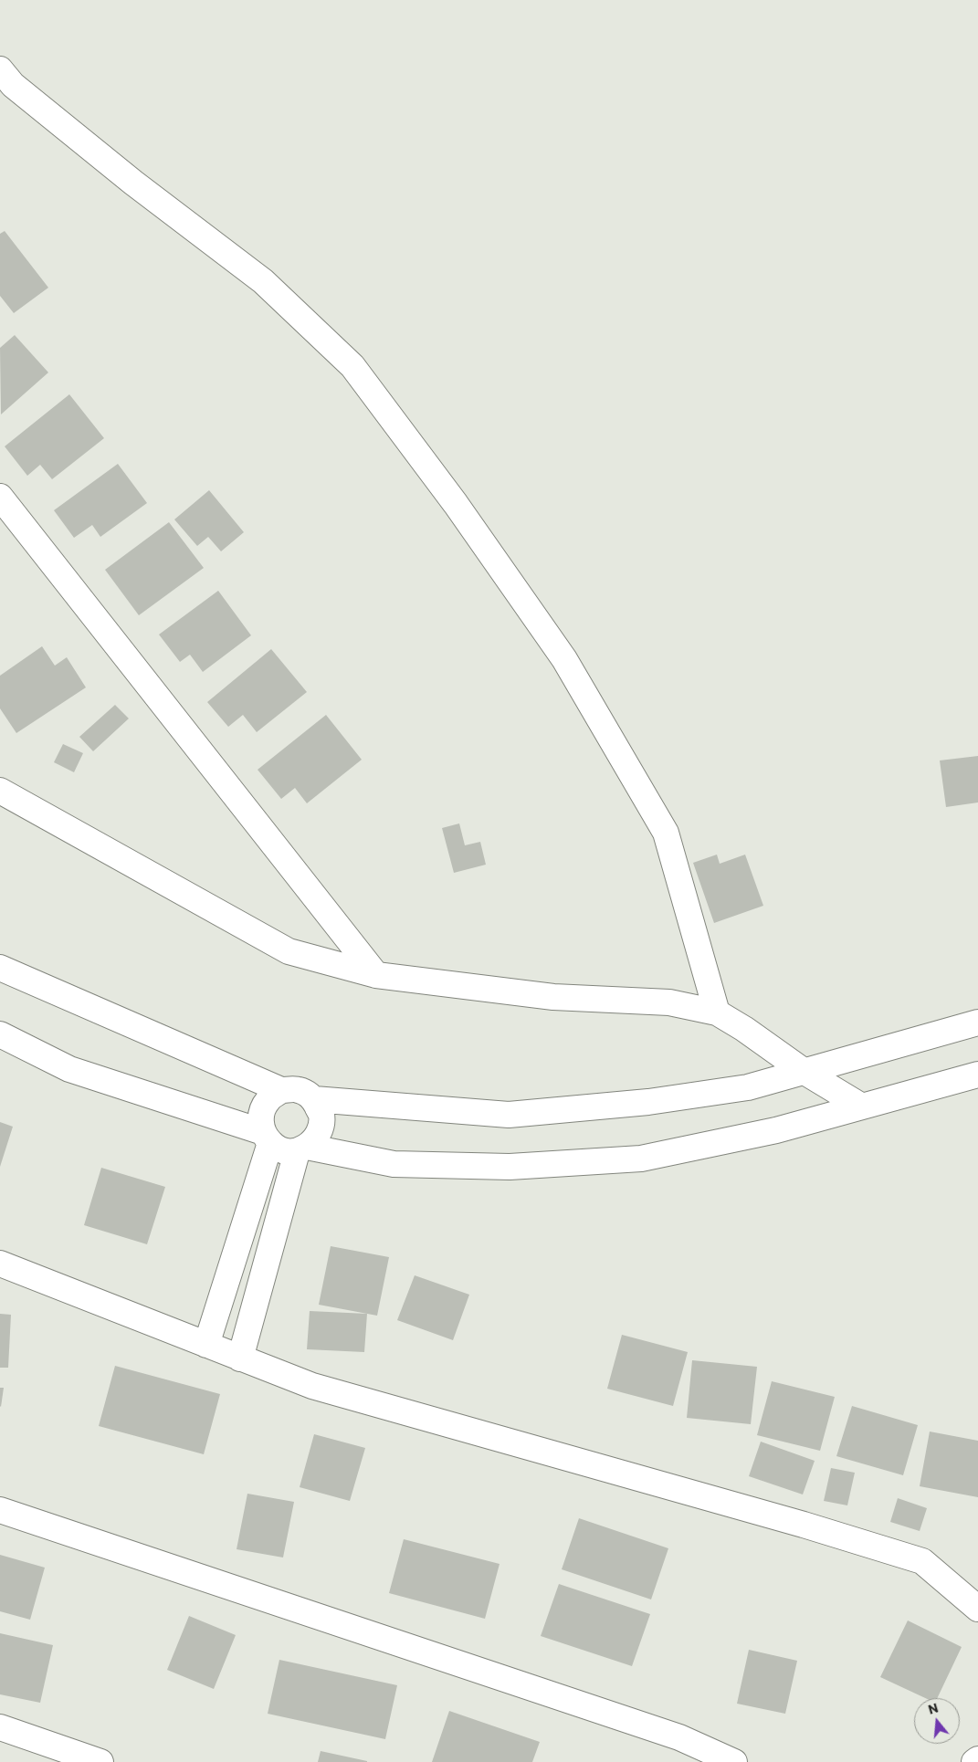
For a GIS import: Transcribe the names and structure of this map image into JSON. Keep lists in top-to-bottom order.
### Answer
{
  "north": "top"
}
